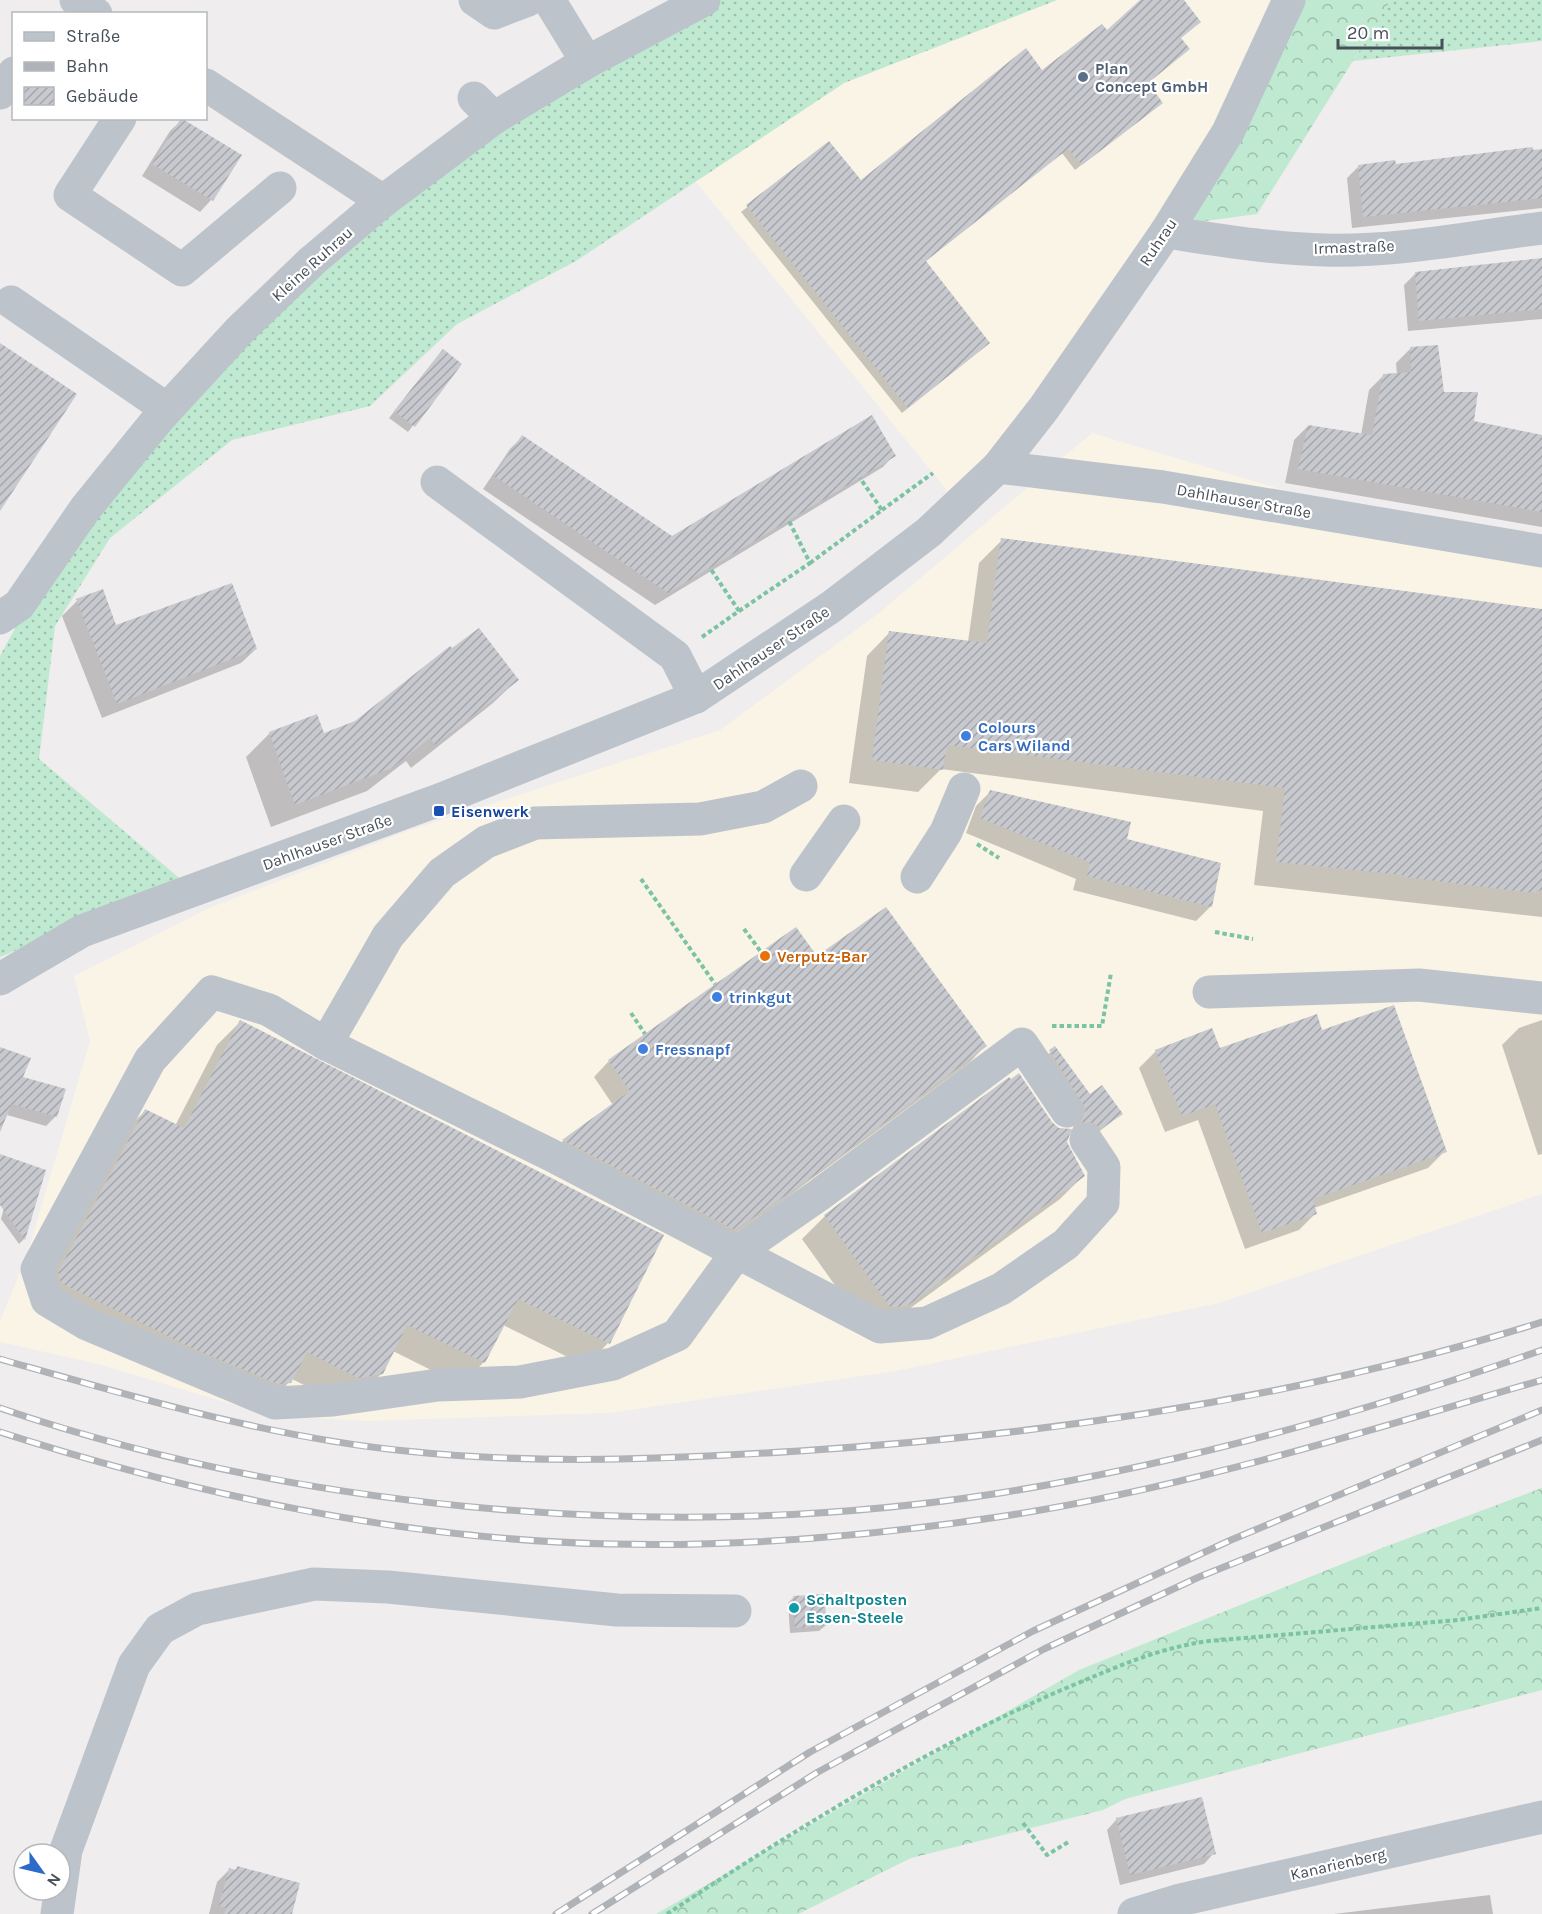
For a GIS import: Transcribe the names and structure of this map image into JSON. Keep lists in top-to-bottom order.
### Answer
{
  "streets": {
    "street": [
      "Ruhrau",
      "Irmastraße",
      "Kleine Ruhrau",
      "Dahlhauser Straße",
      "Kanarienberg"
    ]
  },
  "crossings": [
    ["Ruhrau", "Irmastraße"],
    ["Ruhrau", "Dahlhauser Straße"]
  ],
  "places": {
    "other": [
      "Plan Concept GmbH",
      "Colours Cars Wiland",
      "Verputz-Bar",
      "trinkgut",
      "Fressnapf",
      "Schaltposten Essen-Steele"
    ],
    "transit": ["Eisenwerk"]
  },
  "legend": ["Straße", "Bahn", "Gebäude"],
  "scale_bar": "20 m",
  "north": "bottom right"
}
